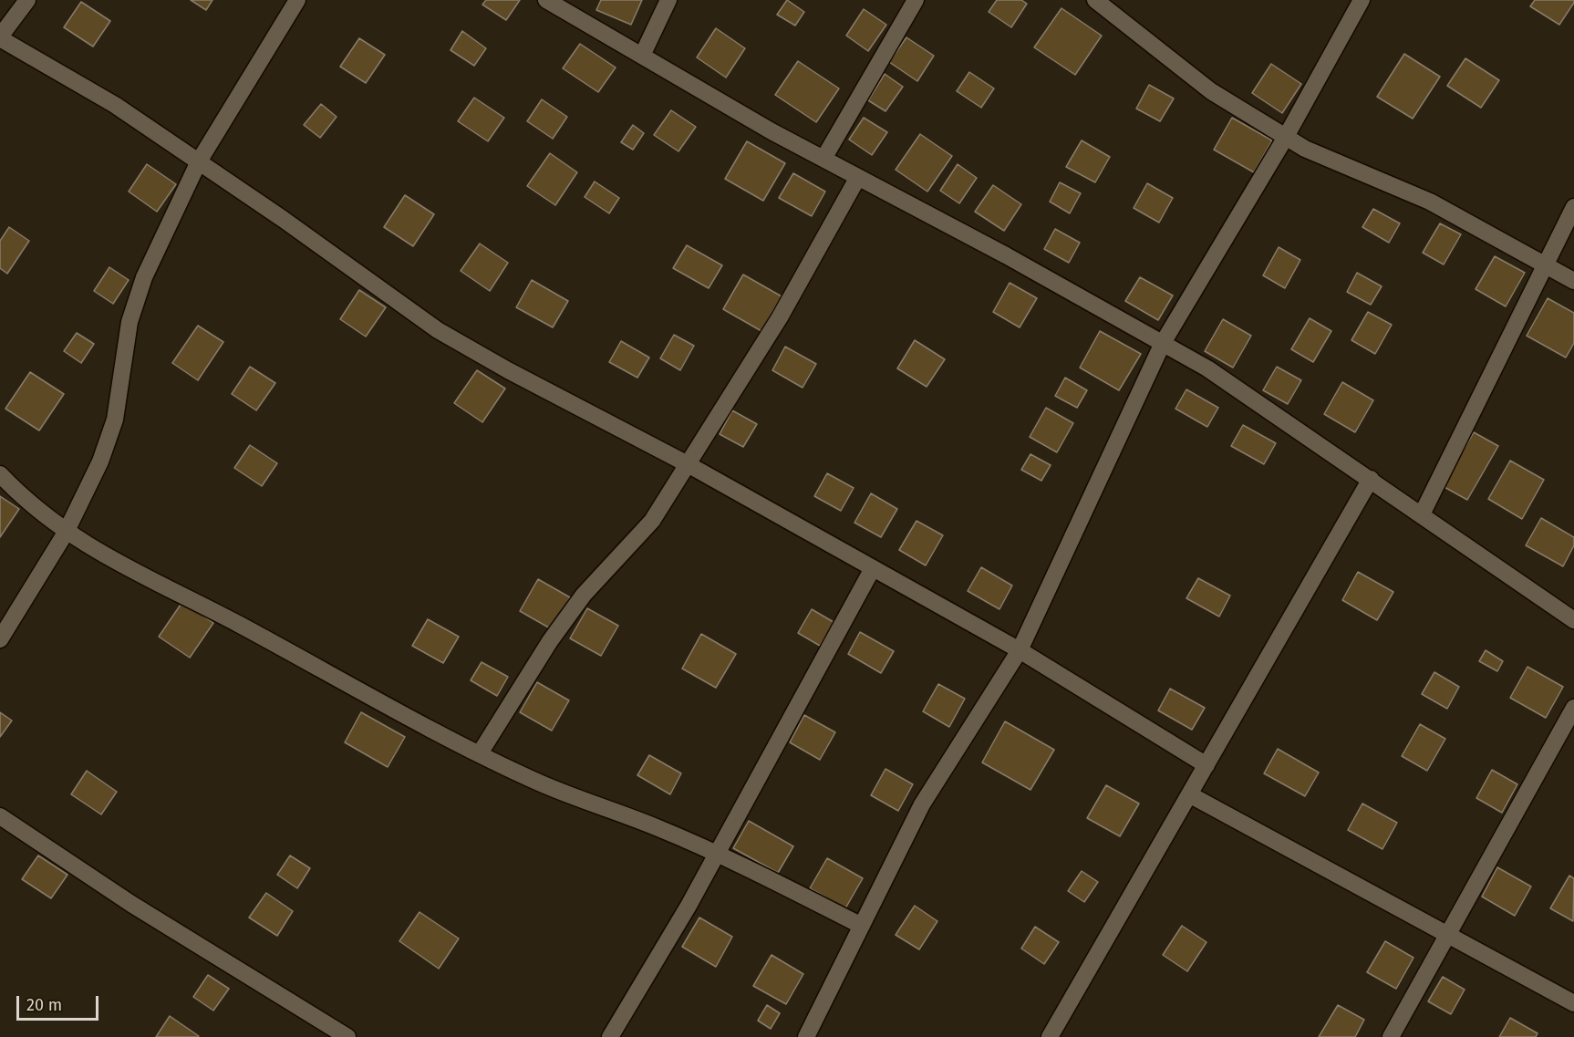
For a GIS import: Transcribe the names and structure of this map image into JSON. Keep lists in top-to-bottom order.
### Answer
{
  "scale_bar": "20 m"
}
